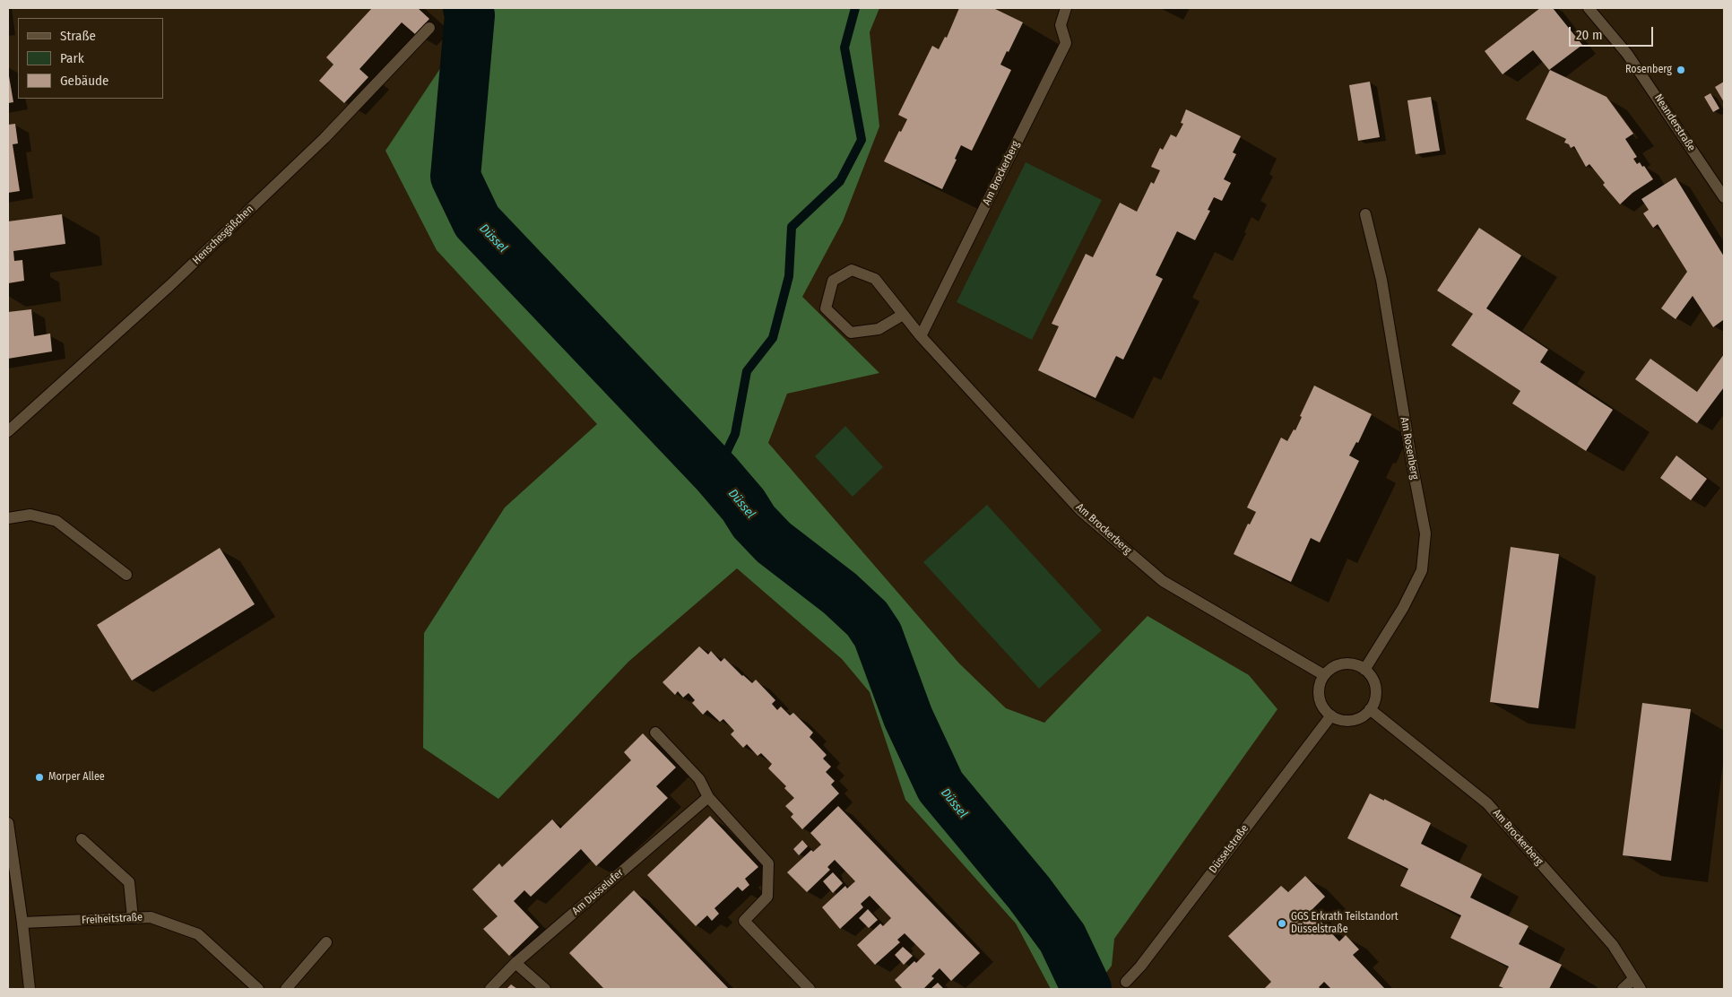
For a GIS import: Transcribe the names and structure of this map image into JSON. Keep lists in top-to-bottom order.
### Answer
{
  "streets": {
    "street": [
      "Neanderstraße",
      "Am Brockerberg",
      "Henschesgäßchen",
      "Am Rosenberg",
      "Düsselstraße",
      "Am Düsselufer",
      "Freiheitstraße"
    ]
  },
  "crossings": [
    ["Am Brockerberg", "Am Rosenberg"],
    ["Am Brockerberg", "Düsselstraße"],
    ["Am Rosenberg", "Düsselstraße"]
  ],
  "water": ["Düssel"],
  "places": ["Rosenberg", "Morper Allee", "GGS Erkrath Teilstandort Düsselstraße"],
  "legend": ["Straße", "Park", "Gebäude"],
  "scale_bar": "20 m"
}
